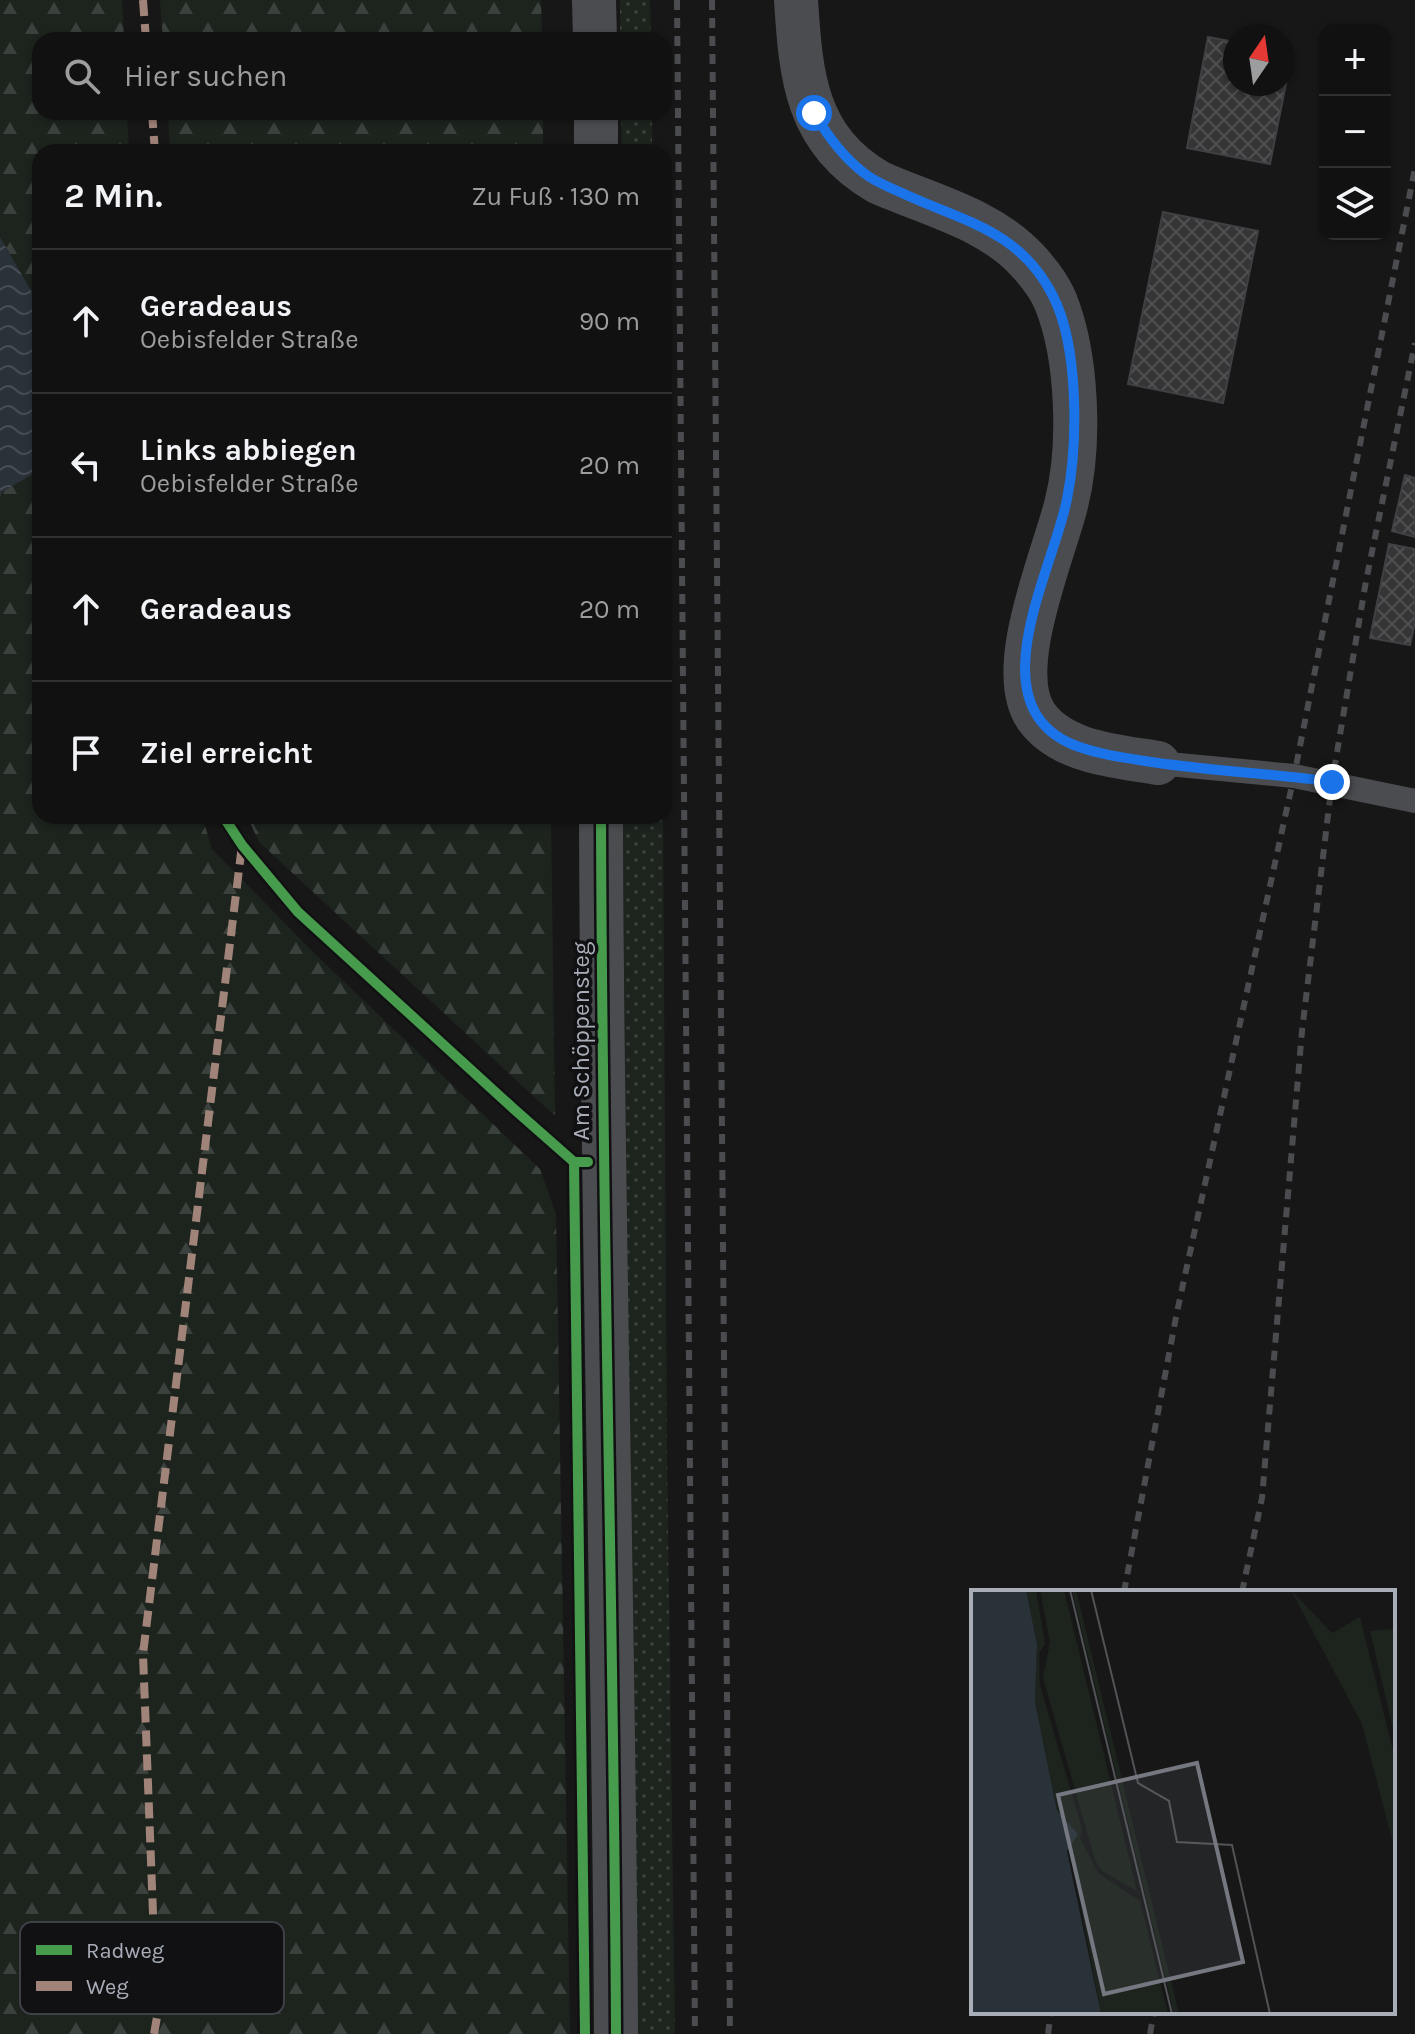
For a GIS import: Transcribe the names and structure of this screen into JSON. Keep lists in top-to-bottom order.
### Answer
{
  "streets": {
    "street": ["Am Schöppensteg"]
  },
  "legend": ["Radweg", "Weg"],
  "north": "top",
  "page": {
    "map_buttons": ["+", "−"],
    "search": "Hier suchen",
    "heading": ["2 Min.", "Zu Fuß · 130 m"],
    "list": [
      ["Geradeaus", "Oebisfelder Straße", "90 m"],
      ["Links abbiegen", "Oebisfelder Straße", "20 m"],
      ["Geradeaus", "20 m"],
      "Ziel erreicht"
    ]
  }
}
